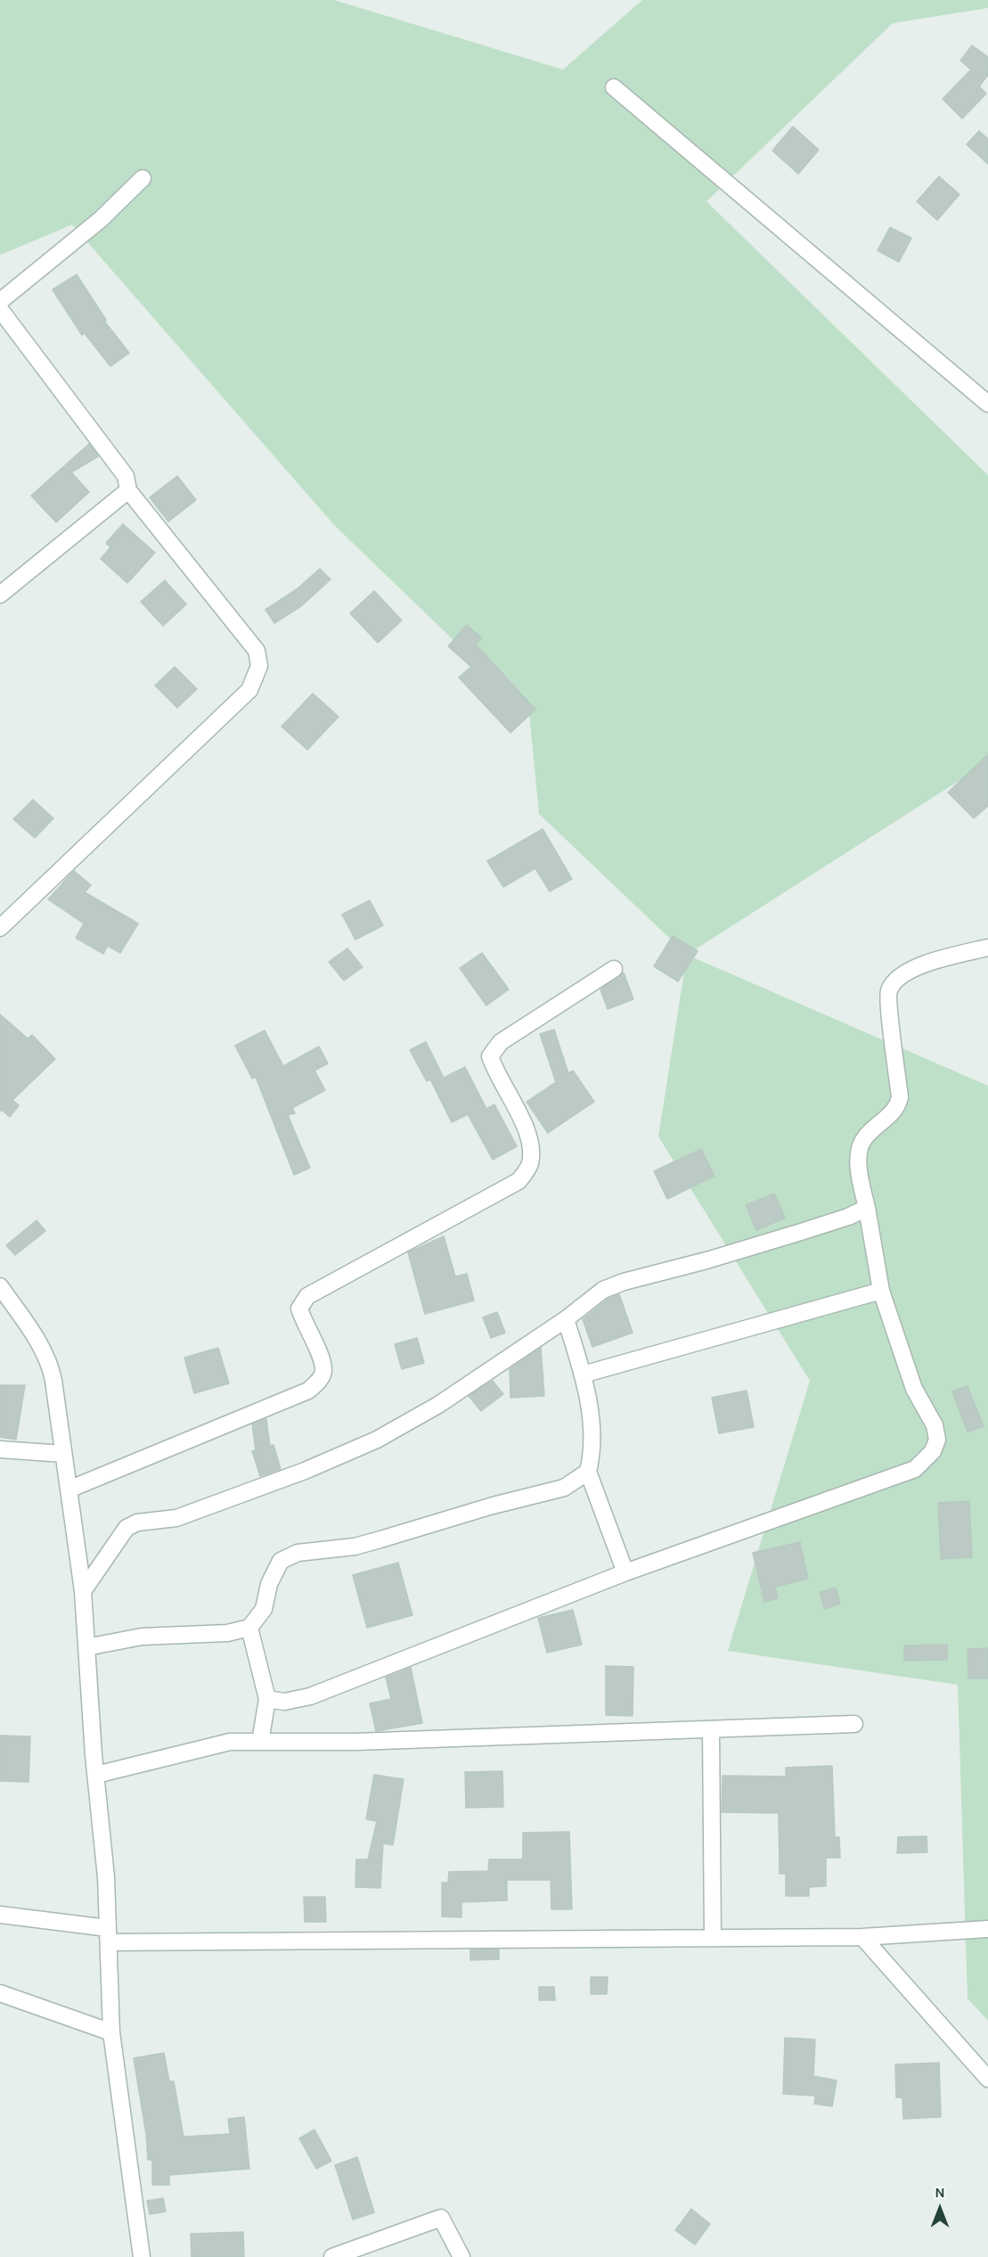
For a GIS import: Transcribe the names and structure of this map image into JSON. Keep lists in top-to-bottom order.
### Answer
{
  "north": "top"
}
